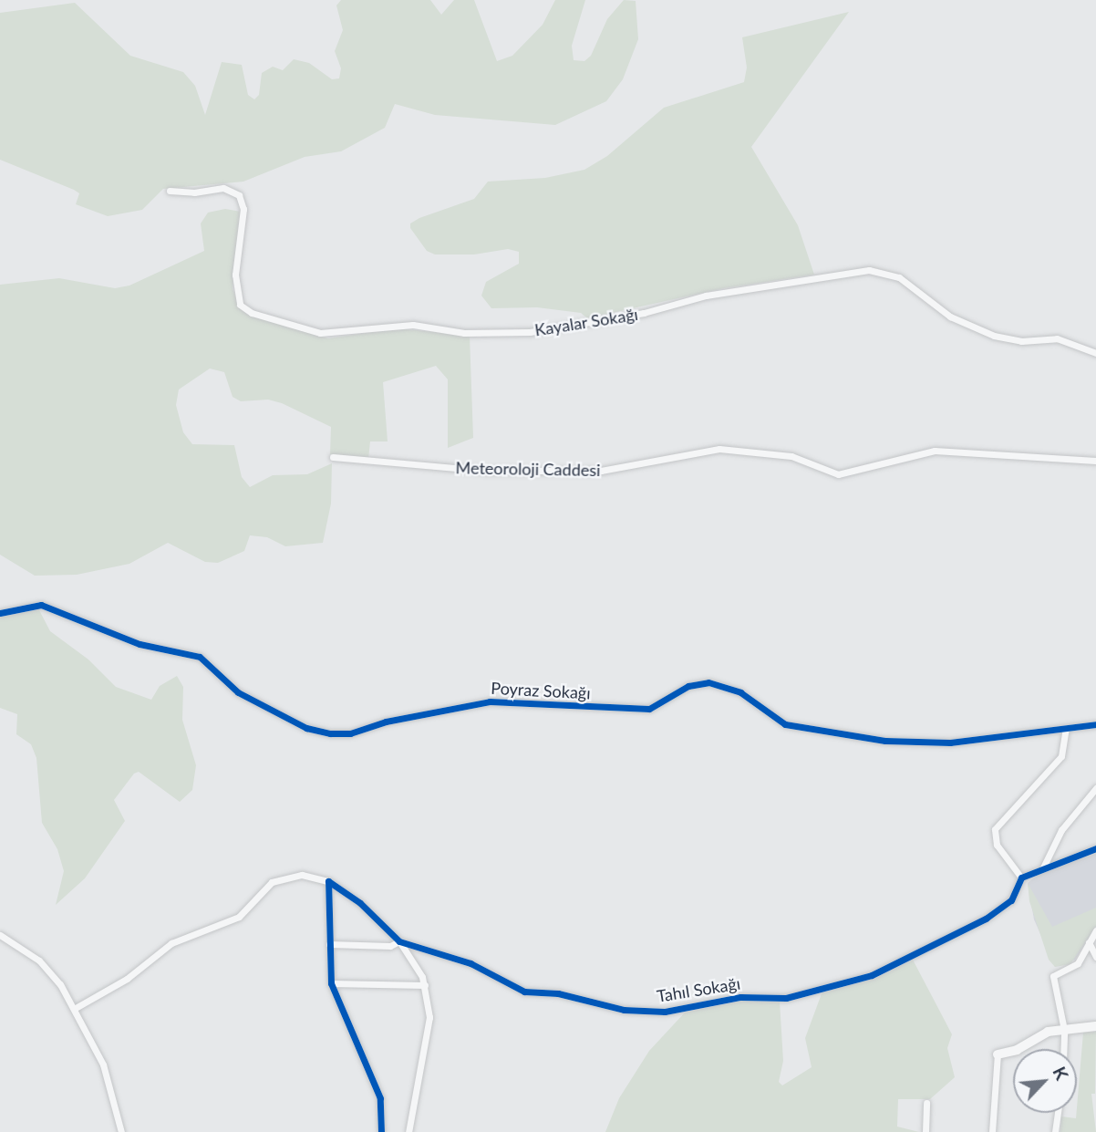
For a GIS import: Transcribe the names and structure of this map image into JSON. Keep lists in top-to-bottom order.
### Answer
{
  "streets": {
    "street": [
      "Kayalar Sokağı",
      "Meteoroloji Caddesi",
      "Poyraz Sokağı",
      "Tahıl Sokağı"
    ]
  },
  "north": "top right"
}
